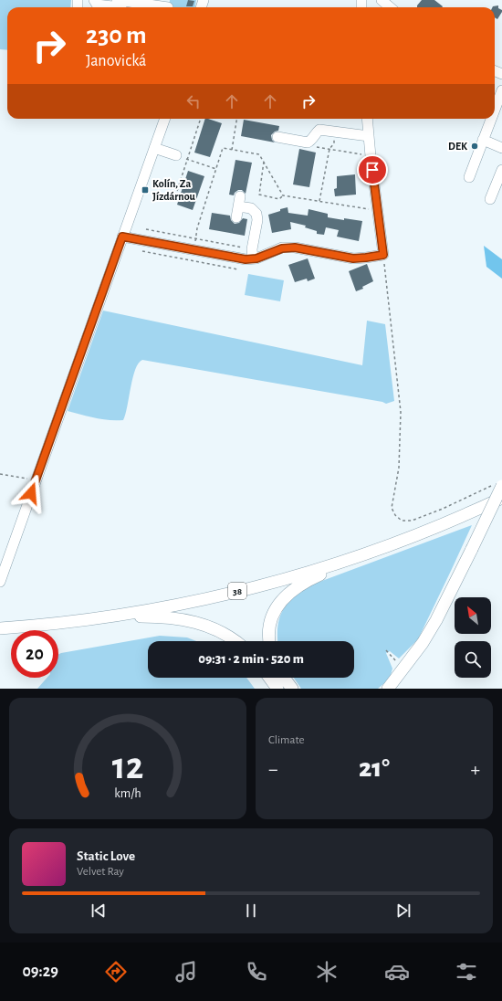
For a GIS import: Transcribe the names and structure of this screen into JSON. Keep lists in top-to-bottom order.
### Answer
{
  "streets": {
    "main road": ["38"]
  },
  "places": {
    "other": ["DEK"],
    "transit": ["Kolín, Za Jízdárnou"]
  },
  "north": "top left",
  "page": {
    "turn": ["230 m", "Janovická"],
    "limit": "20",
    "trip": "09:31 · 2 min · 520 m",
    "tile": "Climate",
    "heat": ["−", "21°", "+"],
    "song": ["Static Love", "Velvet Ray"],
    "tabs": "09:29",
    "gauge": ["12", "km/h"]
  }
}
